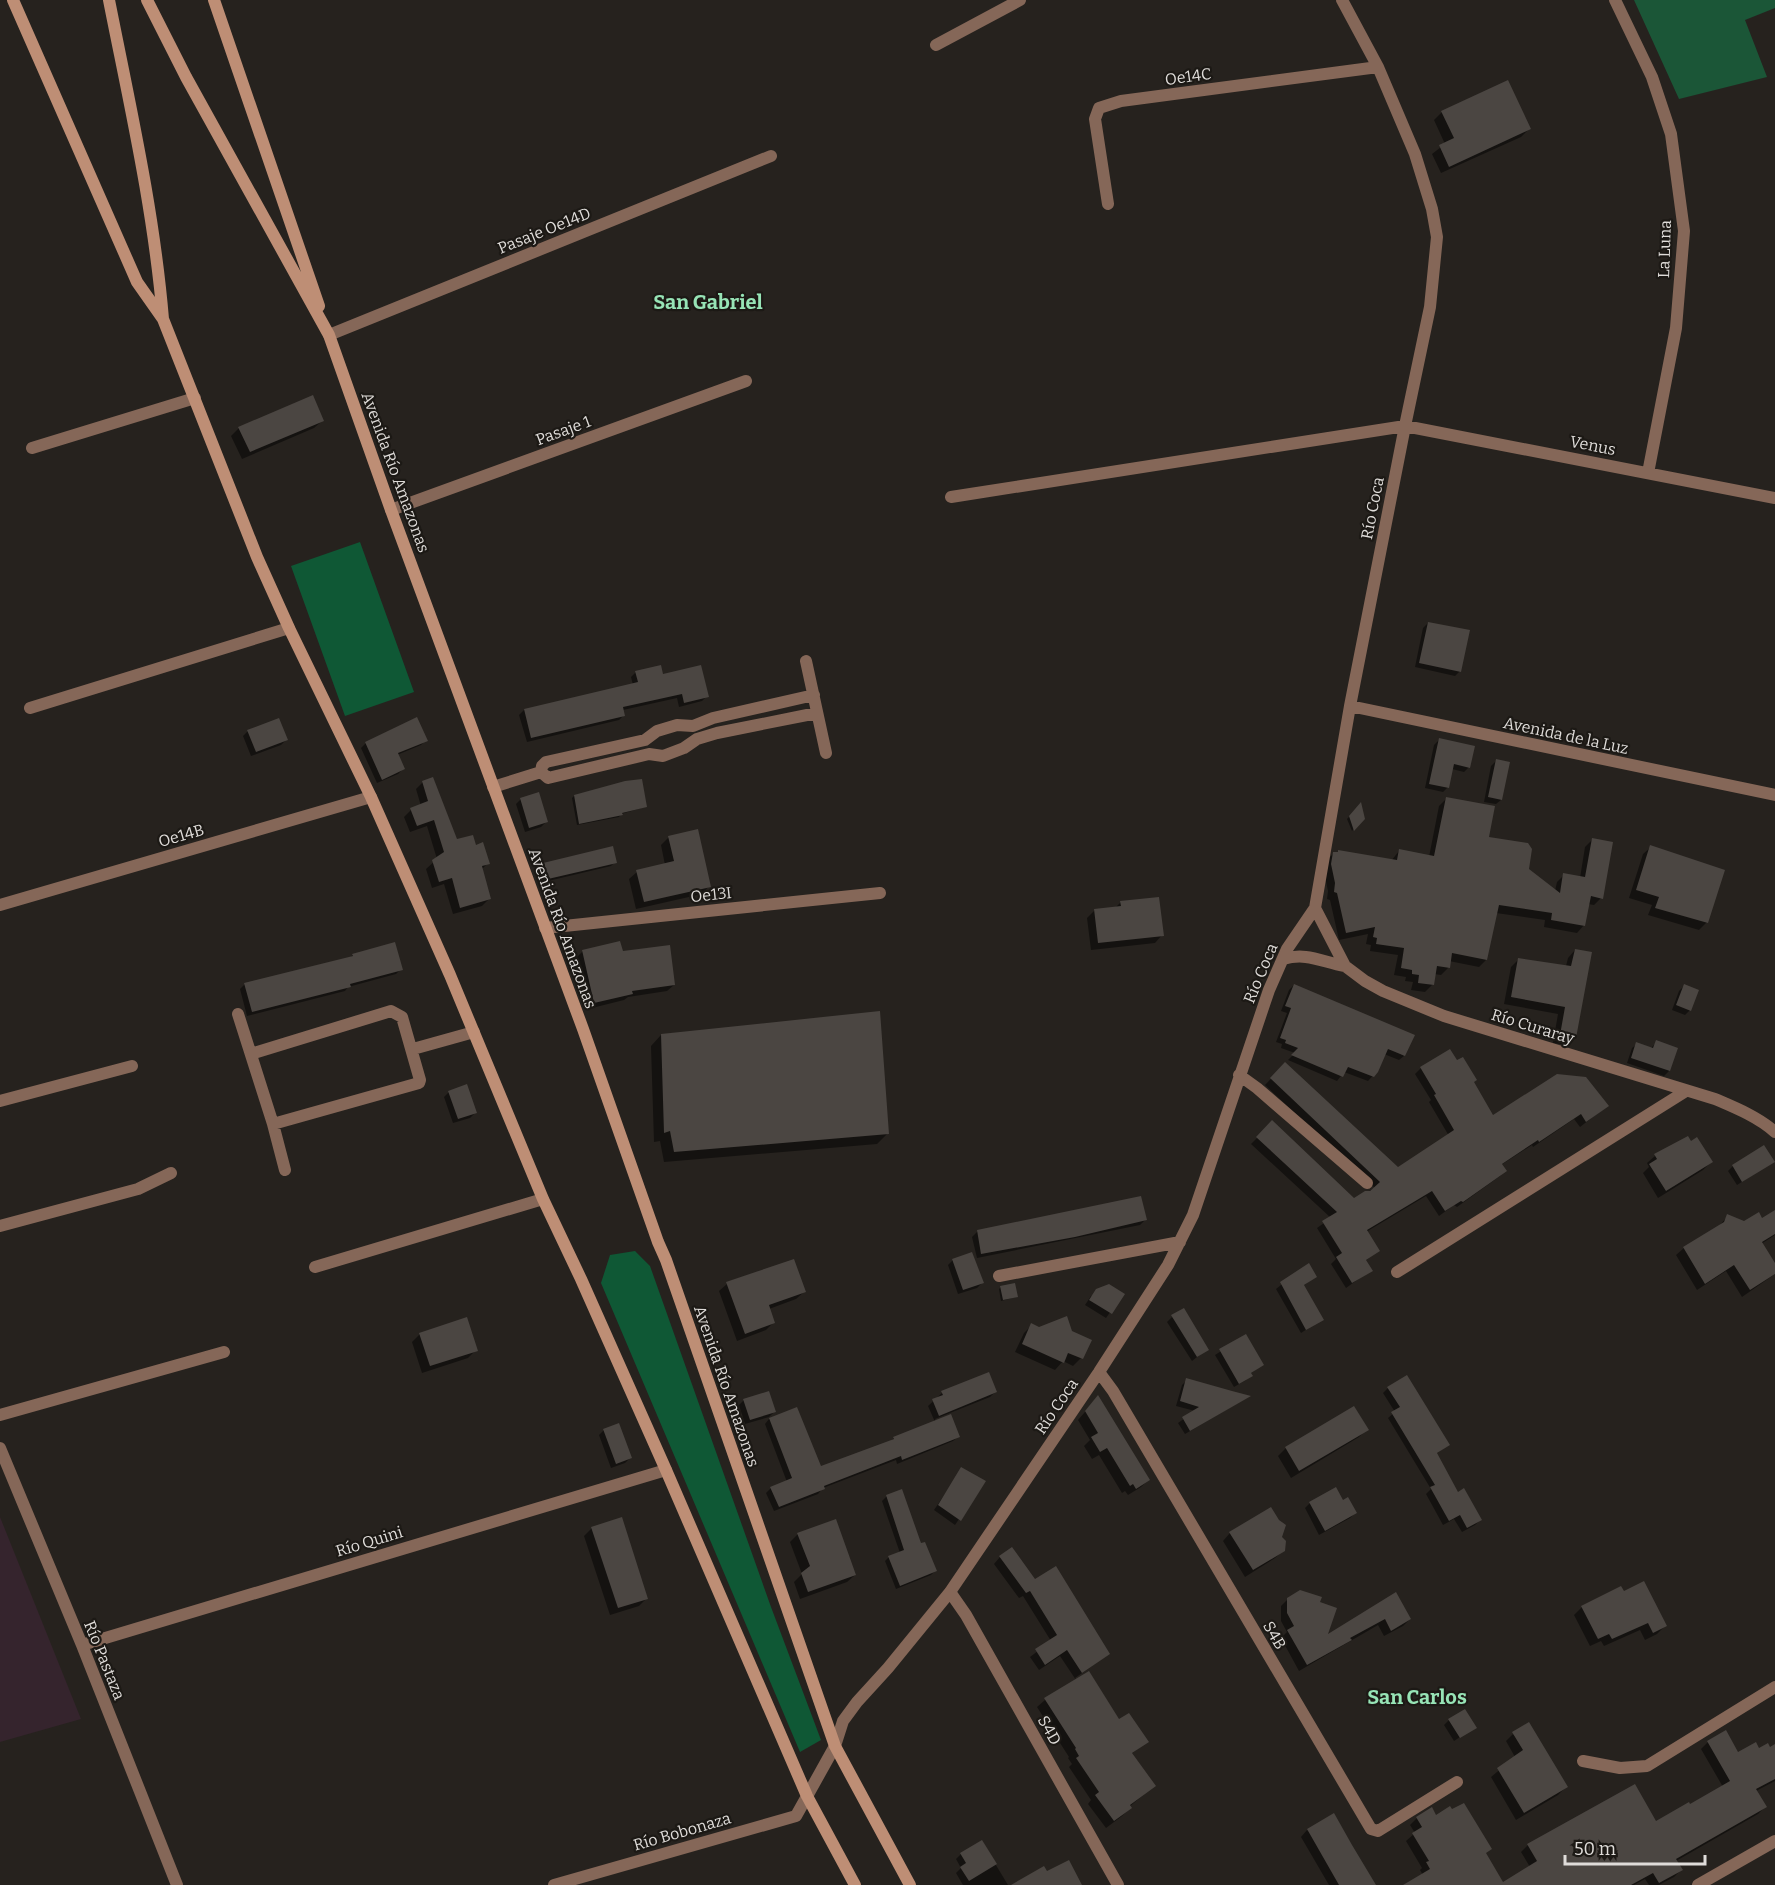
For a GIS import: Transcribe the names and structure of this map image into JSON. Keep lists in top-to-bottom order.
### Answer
{
  "streets": {
    "main road": ["Avenida Río Amazonas"],
    "street": [
      "Oe14C",
      "Pasaje Oe14D",
      "La Luna",
      "Pasaje 1",
      "Venus",
      "Río Coca",
      "Avenida de la Luz",
      "Oe14B",
      "Oe13I",
      "Río Curaray",
      "Río Quini",
      "S4B",
      "Río Pastaza",
      "S4D",
      "Río Bobonaza"
    ]
  },
  "crossings": [
    ["Oe14C", "Río Coca"],
    ["Pasaje Oe14D", "Avenida Río Amazonas"],
    ["La Luna", "Venus"],
    ["Pasaje 1", "Avenida Río Amazonas"],
    ["Venus", "Río Coca"],
    ["Avenida Río Amazonas", "Río Coca"],
    ["Avenida Río Amazonas", "Oe13I"],
    ["Río Coca", "Avenida de la Luz"],
    ["Río Coca", "Río Curaray"],
    ["Río Coca", "S4B"],
    ["Río Coca", "S4D"],
    ["Río Coca", "Río Bobonaza"],
    ["Río Quini", "Río Pastaza"]
  ],
  "districts": ["San Gabriel", "San Carlos"],
  "scale_bar": "50 m"
}
